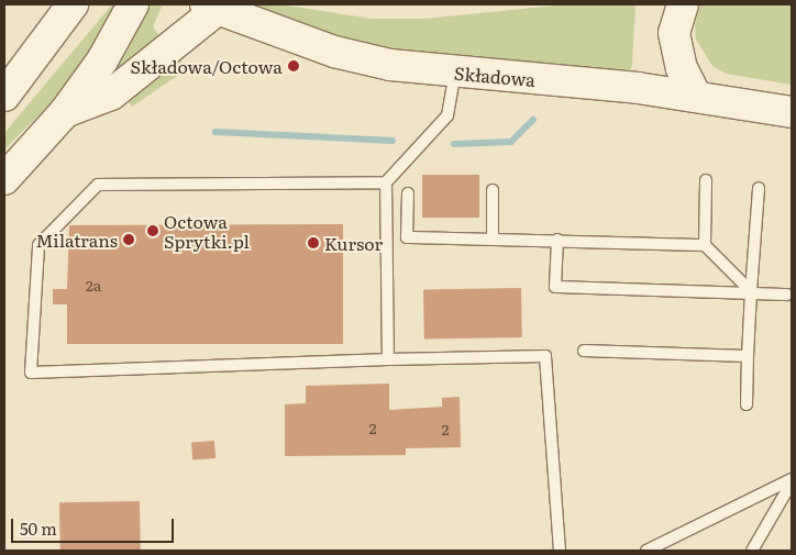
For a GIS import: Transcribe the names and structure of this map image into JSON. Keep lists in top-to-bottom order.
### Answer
{
  "streets": {
    "main road": ["Składowa"]
  },
  "places": [
    "Składowa/Octowa",
    "Octowa Sprytki.pl",
    "Milatrans",
    "Kursor"
  ],
  "house_numbers": ["2a", "2", "2"],
  "scale_bar": "50 m"
}
